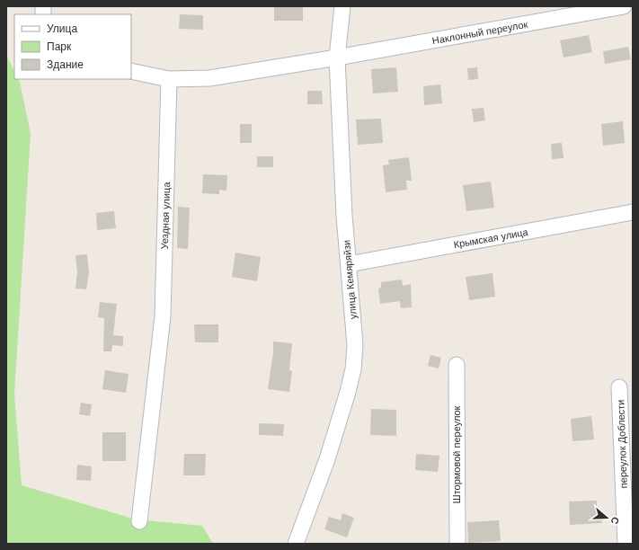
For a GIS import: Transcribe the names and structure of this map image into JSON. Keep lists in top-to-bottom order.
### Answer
{
  "streets": {
    "street": [
      "Наклонный переулок",
      "Уездная улица",
      "Крымская улица",
      "улица Кемяряйзи",
      "переулок Доблести",
      "Штормовой переулок"
    ]
  },
  "crossings": [
    ["Наклонный переулок", "улица Кемяряйзи"],
    ["Крымская улица", "улица Кемяряйзи"]
  ],
  "legend": ["Улица", "Парк", "Здание"],
  "north": "right"
}
